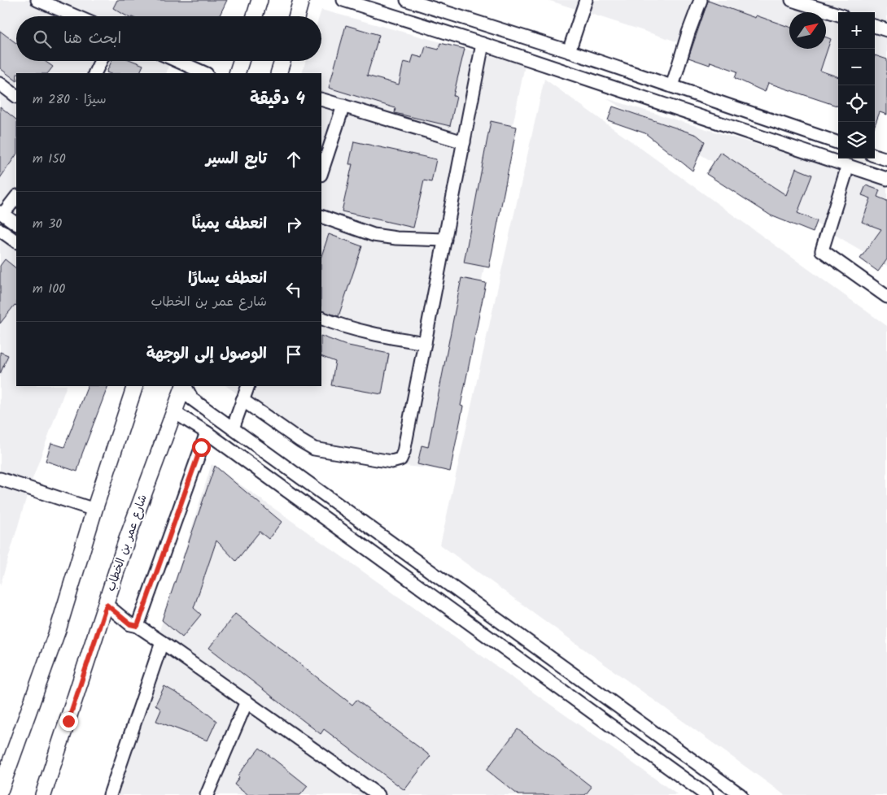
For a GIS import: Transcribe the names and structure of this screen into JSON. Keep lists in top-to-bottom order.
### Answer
{
  "streets": {
    "main road": ["شارع عمر بن الخطاب"]
  },
  "north": "top right",
  "page": {
    "map_buttons": ["+", "−"],
    "search": "ابحث هنا",
    "heading": ["4 دقيقة", "سيرًا · 280 m"],
    "list": [
      ["تابع السير", "150 m"],
      ["انعطف يمينًا", "30 m"],
      ["انعطف يسارًا", "شارع عمر بن الخطاب", "100 m"],
      "الوصول إلى الوجهة"
    ]
  }
}
